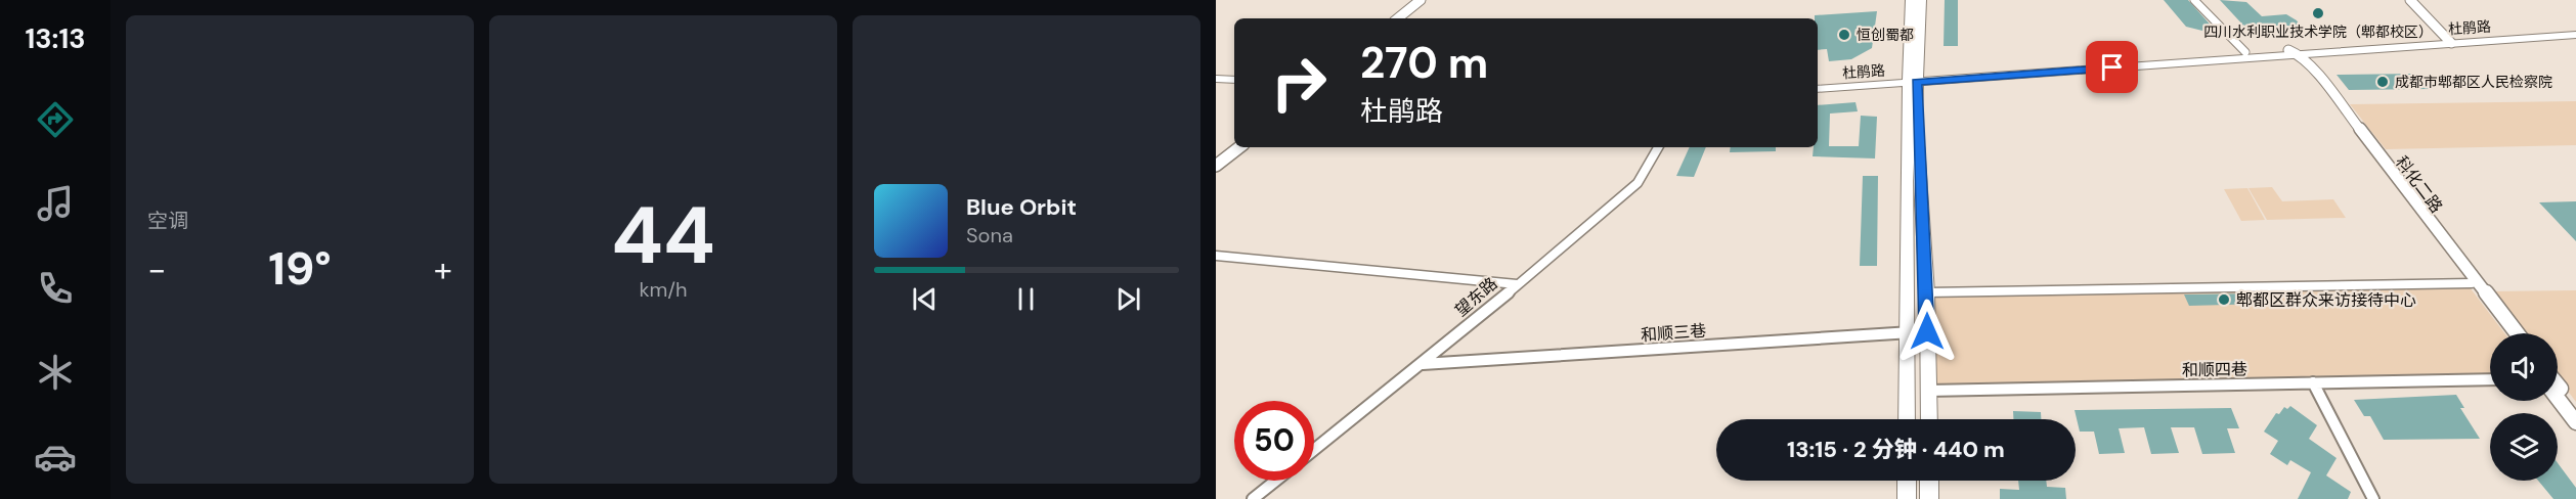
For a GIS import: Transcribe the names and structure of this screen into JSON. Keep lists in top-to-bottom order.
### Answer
{
  "streets": {
    "main road": ["杜鹃路"],
    "street": [
      "科化二路",
      "望东路",
      "和顺三巷",
      "和顺四巷"
    ]
  },
  "crossings": [
    ["杜鹃路", "科化二路"],
    ["望东路", "和顺三巷"]
  ],
  "places": [
    "四川水利职业技术学院（郫都校区）",
    "恒创蜀都",
    "成都市郫都区人民检察院",
    "郫都区群众来访接待中心"
  ],
  "page": {
    "tabs": "13:13",
    "tile": [
      "空调",
      ["44", "km/h"]
    ],
    "turn": ["270 m", "杜鹃路"],
    "song": ["Blue Orbit", "Sona"],
    "heat": ["−", "19°", "+"],
    "limit": "50",
    "trip": "13:15 · 2 分钟 · 440 m"
  }
}
